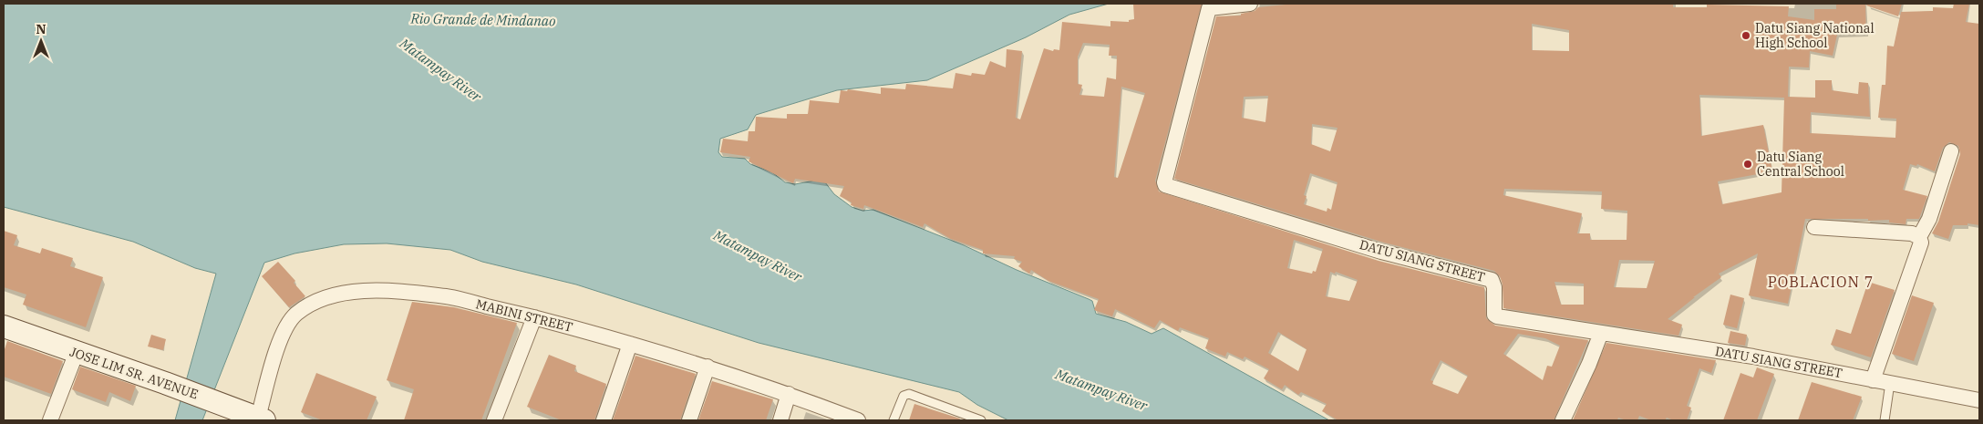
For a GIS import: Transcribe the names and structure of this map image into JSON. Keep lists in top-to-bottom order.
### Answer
{
  "streets": {
    "main road": ["JOSE LIM SR. AVENUE"],
    "street": ["DATU SIANG STREET", "MABINI STREET"]
  },
  "crossings": [
    ["MABINI STREET", "JOSE LIM SR. AVENUE"]
  ],
  "districts": ["POBLACION 7"],
  "water": ["Rio Grande de Mindanao", "Matampay River"],
  "places": ["Datu Siang National High School", "Datu Siang Central School"],
  "north": "top"
}
